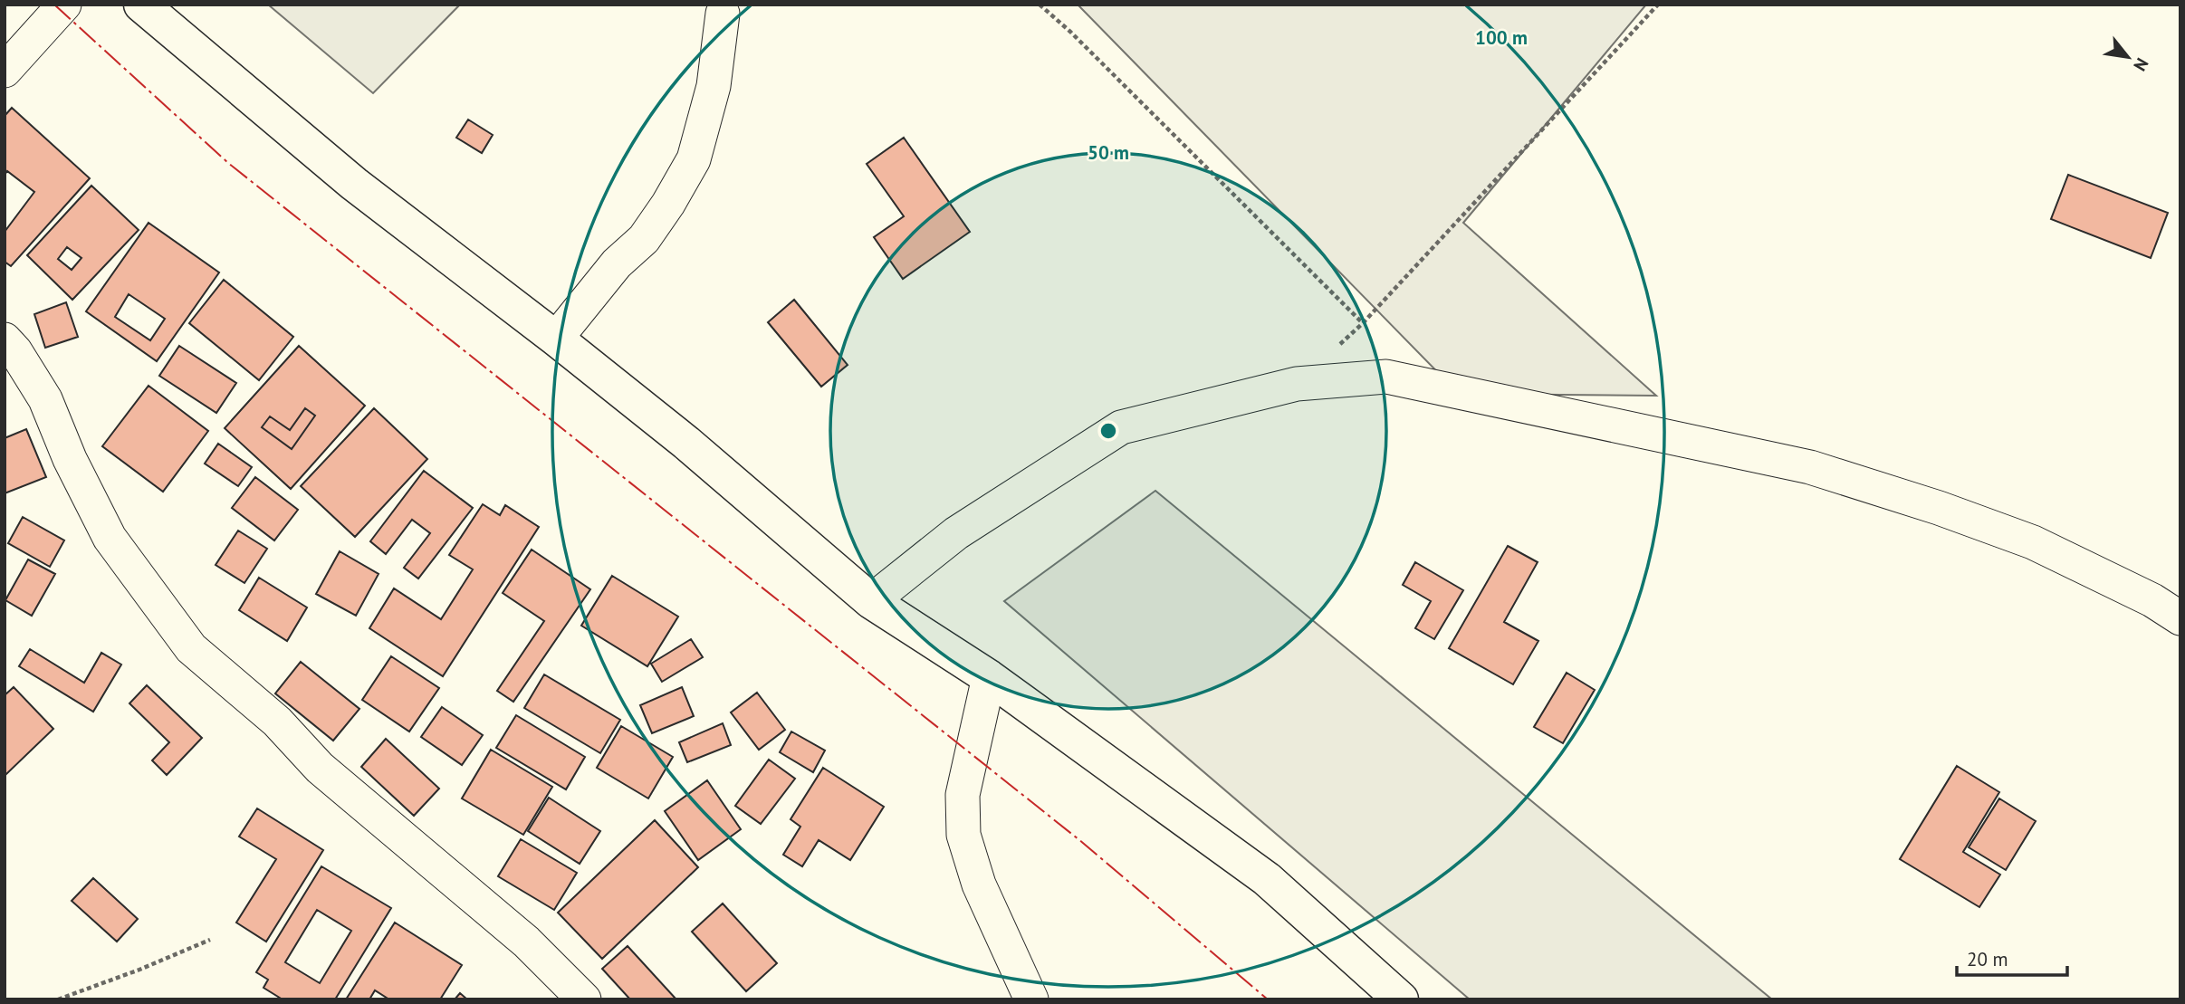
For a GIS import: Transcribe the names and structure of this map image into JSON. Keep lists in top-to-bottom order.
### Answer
{
  "scale_bar": "20 m",
  "north": "bottom right",
  "rings": ["100 m", "50 m"]
}
